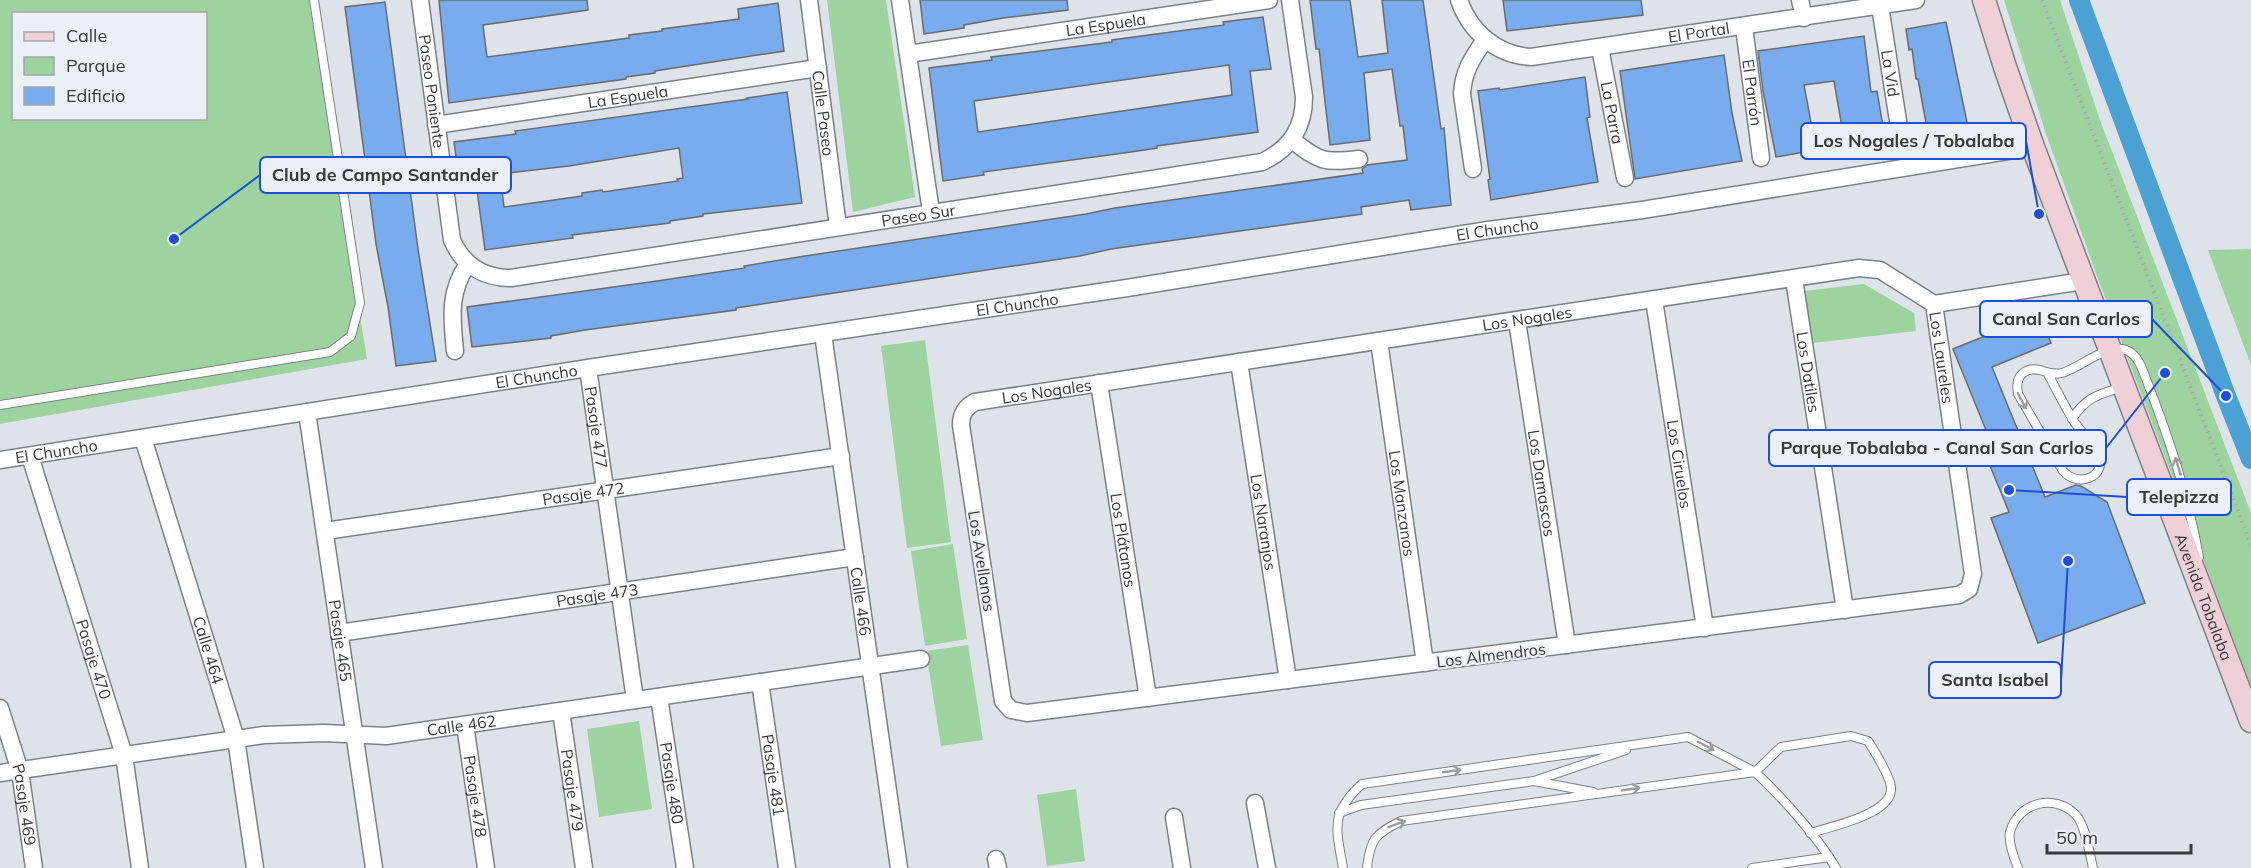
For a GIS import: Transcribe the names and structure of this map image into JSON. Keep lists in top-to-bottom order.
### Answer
{
  "streets": {
    "main road": ["Avenida Tobalaba"],
    "street": [
      "La Espuela",
      "El Portal",
      "La Vid",
      "Paseo Poniente",
      "El Parrón",
      "Calle Paseo",
      "La Parra",
      "Paseo Sur",
      "El Chuncho",
      "Los Nogales",
      "Los Laureles",
      "Los Datiles",
      "Pasaje 477",
      "Los Ciruelos",
      "Los Damascos",
      "Pasaje 472",
      "Los Manzanos",
      "Los Naranjos",
      "Los Plátanos",
      "Los Avellanos",
      "Pasaje 473",
      "Calle 466",
      "Pasaje 465",
      "Calle 464",
      "Los Almendros",
      "Pasaje 470",
      "Calle 462",
      "Pasaje 481",
      "Pasaje 480",
      "Pasaje 479",
      "Pasaje 478",
      "Pasaje 469"
    ]
  },
  "crossings": [
    ["La Espuela", "Paseo Poniente"],
    ["La Espuela", "Calle Paseo"],
    ["El Portal", "La Vid"],
    ["El Portal", "El Parrón"],
    ["El Portal", "La Parra"],
    ["Paseo Poniente", "Paseo Sur"],
    ["Calle Paseo", "Paseo Sur"],
    ["El Chuncho", "Pasaje 477"],
    ["El Chuncho", "Avenida Tobalaba"],
    ["El Chuncho", "Calle 466"],
    ["El Chuncho", "Pasaje 465"],
    ["El Chuncho", "Calle 464"],
    ["El Chuncho", "Pasaje 470"],
    ["Los Nogales", "Los Laureles"],
    ["Los Nogales", "Los Datiles"],
    ["Los Nogales", "Los Ciruelos"],
    ["Los Nogales", "Los Damascos"],
    ["Los Nogales", "Los Manzanos"],
    ["Los Nogales", "Los Naranjos"],
    ["Los Nogales", "Los Plátanos"],
    ["Los Nogales", "Los Avellanos"],
    ["Los Laureles", "Los Almendros"],
    ["Los Datiles", "Los Almendros"],
    ["Pasaje 477", "Pasaje 472"],
    ["Pasaje 477", "Pasaje 473"],
    ["Pasaje 477", "Calle 462"],
    ["Los Ciruelos", "Los Almendros"],
    ["Los Damascos", "Los Almendros"],
    ["Pasaje 472", "Calle 466"],
    ["Pasaje 472", "Pasaje 465"],
    ["Los Manzanos", "Los Almendros"],
    ["Los Naranjos", "Los Almendros"],
    ["Los Plátanos", "Los Almendros"],
    ["Los Avellanos", "Los Almendros"],
    ["Pasaje 473", "Calle 466"],
    ["Pasaje 473", "Pasaje 465"],
    ["Calle 466", "Calle 462"],
    ["Pasaje 465", "Calle 462"],
    ["Calle 464", "Calle 462"],
    ["Pasaje 470", "Calle 462"],
    ["Calle 462", "Pasaje 481"],
    ["Calle 462", "Pasaje 480"],
    ["Calle 462", "Pasaje 479"],
    ["Calle 462", "Pasaje 478"],
    ["Calle 462", "Pasaje 469"]
  ],
  "places": [
    "Los Nogales / Tobalaba",
    "Club de Campo Santander",
    "Parque Tobalaba - Canal San Carlos",
    "Canal San Carlos",
    "Telepizza",
    "Santa Isabel"
  ],
  "legend": ["Calle", "Parque", "Edificio"],
  "scale_bar": "50 m"
}
